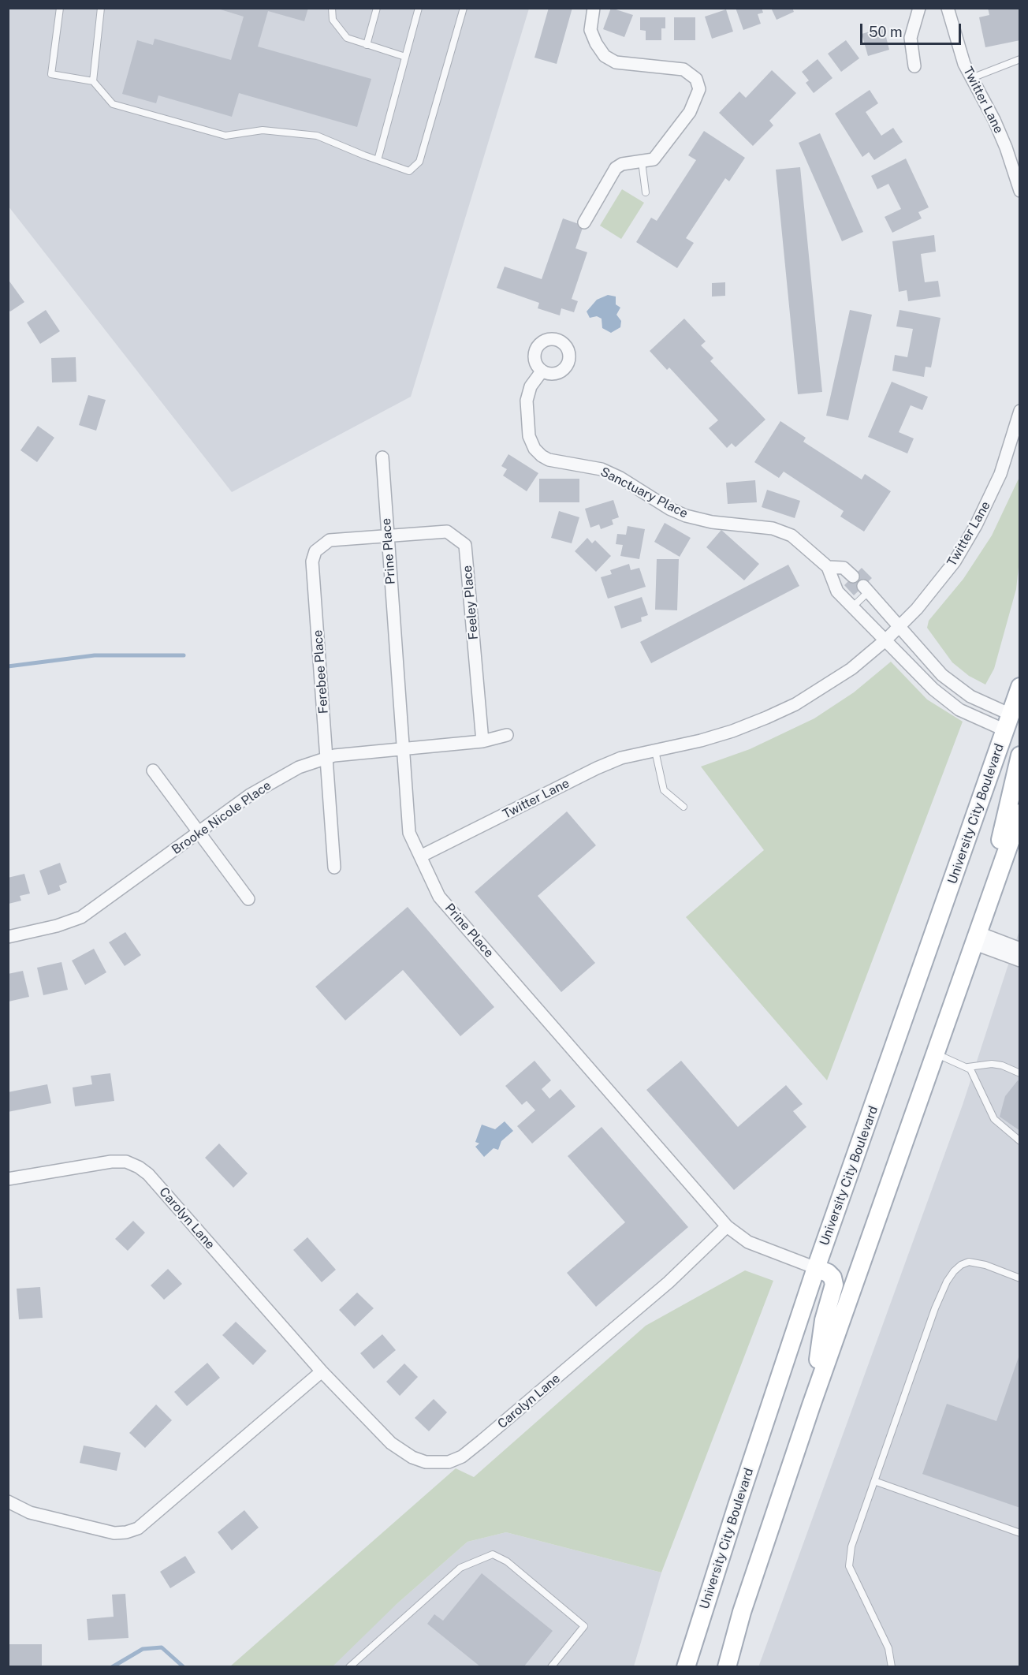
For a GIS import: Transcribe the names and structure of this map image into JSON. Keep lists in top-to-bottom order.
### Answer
{
  "streets": {
    "main road": ["University City Boulevard"],
    "street": [
      "Twitter Lane",
      "Sanctuary Place",
      "Prine Place",
      "Feeley Place",
      "Ferebee Place",
      "Brooke Nicole Place",
      "Carolyn Lane"
    ]
  },
  "crossings": [
    ["Twitter Lane", "Sanctuary Place"],
    ["Twitter Lane", "Prine Place"],
    ["Sanctuary Place", "University City Boulevard"],
    ["Prine Place", "Feeley Place"],
    ["Prine Place", "Ferebee Place"],
    ["Prine Place", "University City Boulevard"],
    ["Prine Place", "Brooke Nicole Place"],
    ["Prine Place", "Carolyn Lane"],
    ["Feeley Place", "Ferebee Place"],
    ["Feeley Place", "Brooke Nicole Place"],
    ["Ferebee Place", "Brooke Nicole Place"]
  ],
  "scale_bar": "50 m"
}
